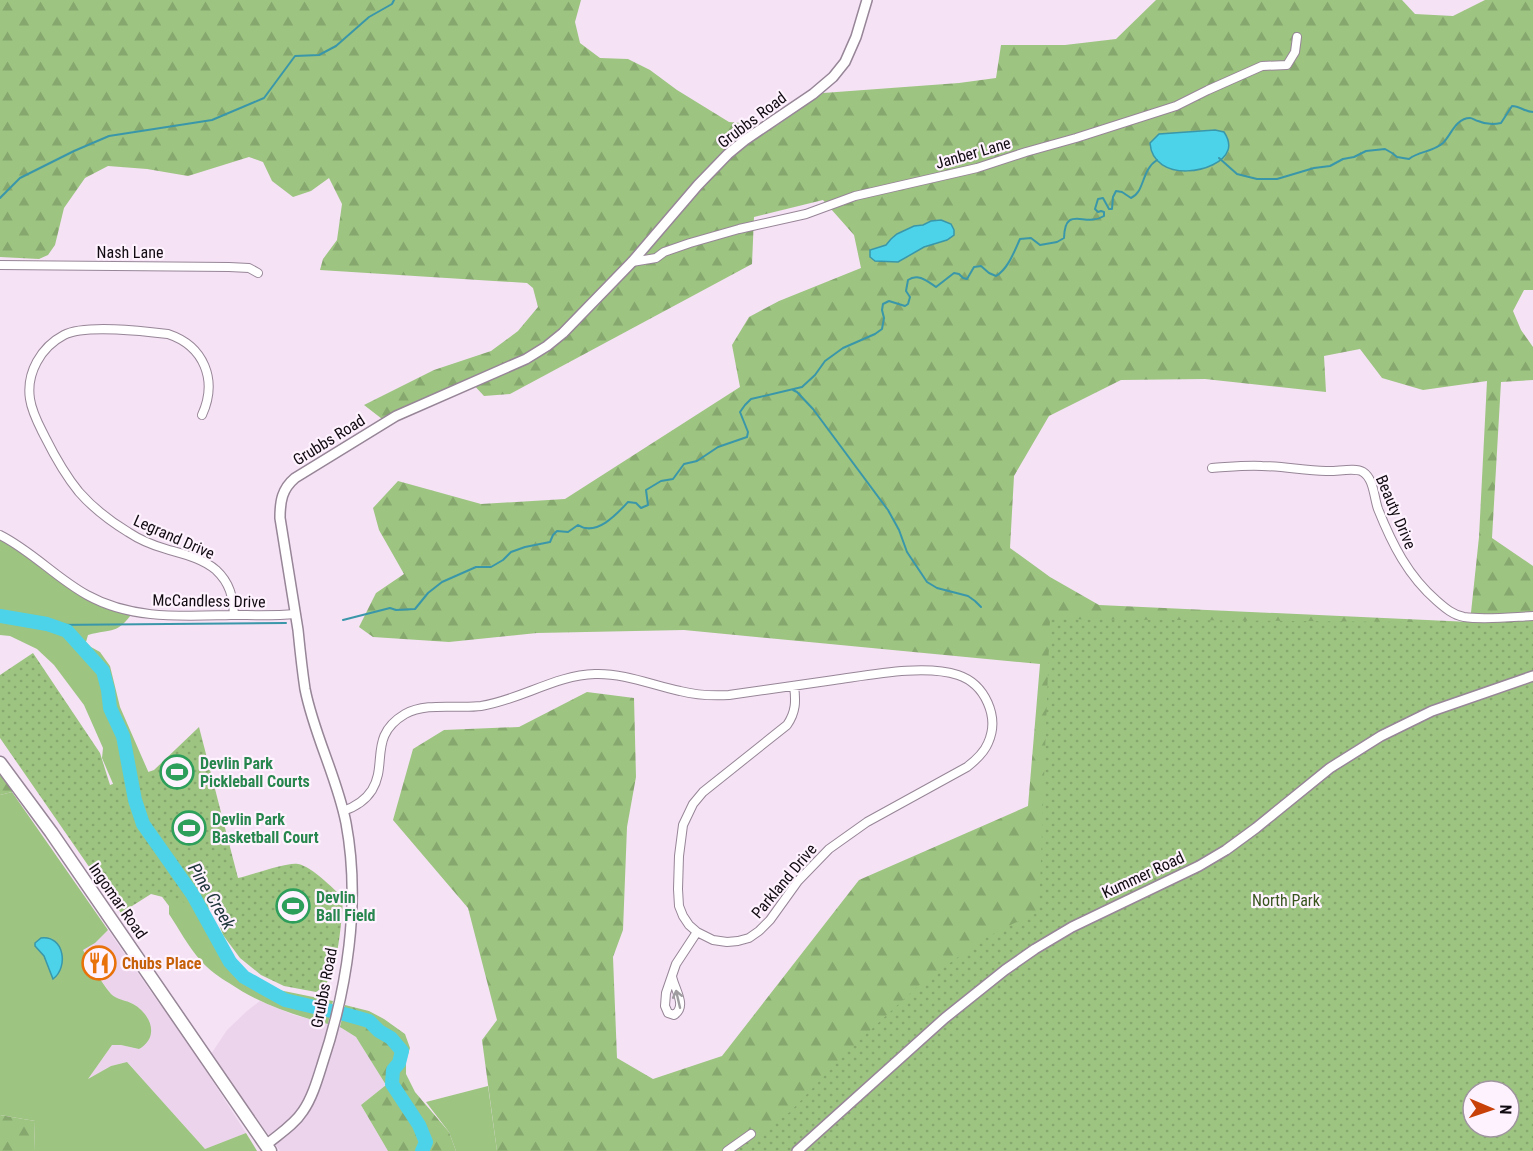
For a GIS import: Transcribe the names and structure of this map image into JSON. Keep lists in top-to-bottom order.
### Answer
{
  "streets": {
    "main road": ["Ingomar Road"],
    "street": [
      "Grubbs Road",
      "Janber Lane",
      "Nash Lane",
      "Beauty Drive",
      "Legrand Drive",
      "McCandless Drive",
      "Kummer Road",
      "Parkland Drive"
    ]
  },
  "crossings": [
    ["Grubbs Road", "Janber Lane"],
    ["Grubbs Road", "McCandless Drive"],
    ["Grubbs Road", "Parkland Drive"],
    ["Grubbs Road", "Ingomar Road"],
    ["Legrand Drive", "McCandless Drive"]
  ],
  "water": ["Pine Creek"],
  "parks": ["North Park"],
  "places": {
    "sports": ["Devlin Park Pickleball Courts", "Devlin Park Basketball Court", "Devlin Ball Field"],
    "restaurant": ["Chubs Place"]
  },
  "north": "right"
}
